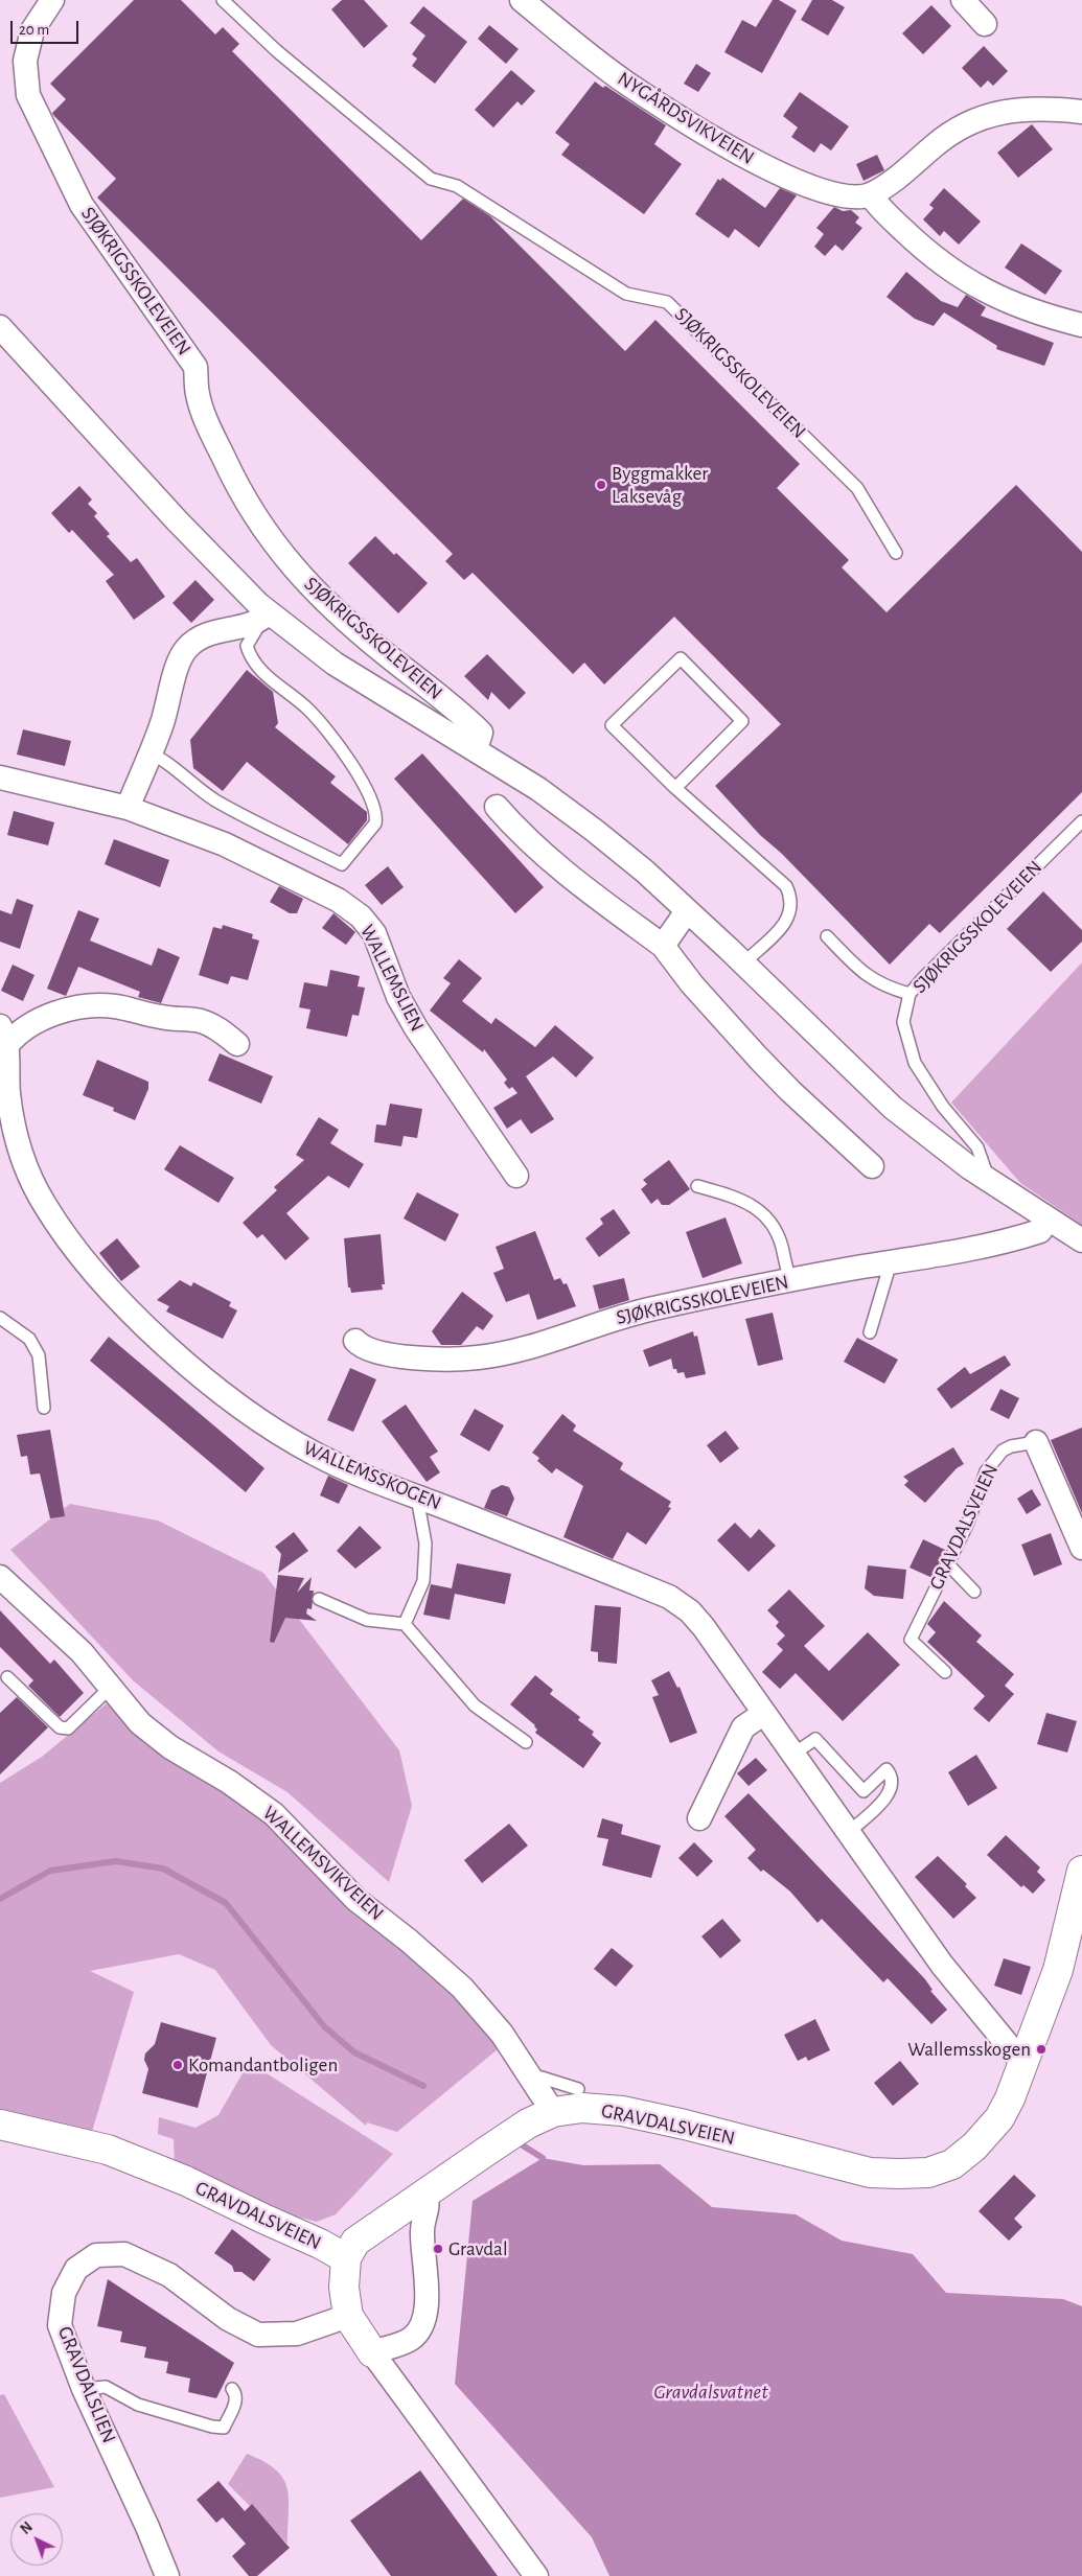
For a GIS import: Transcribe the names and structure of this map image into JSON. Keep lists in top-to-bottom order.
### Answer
{
  "streets": {
    "main road": ["GRAVDALSVEIEN"],
    "street": [
      "NYGÅRDSVIKVEIEN",
      "SJØKRIGSSKOLEVEIEN",
      "WALLEMSLIEN",
      "WALLEMSSKOGEN",
      "WALLEMSVIKVEIEN",
      "GRAVDALSLIEN"
    ]
  },
  "crossings": [
    ["WALLEMSSKOGEN", "GRAVDALSVEIEN"],
    ["GRAVDALSVEIEN", "WALLEMSVIKVEIEN"]
  ],
  "water": ["Gravdalsvatnet"],
  "places": [
    "Byggmakker Laksevåg",
    "Wallemsskogen",
    "Komandantboligen",
    "Gravdal"
  ],
  "scale_bar": "20 m",
  "north": "top left"
}
